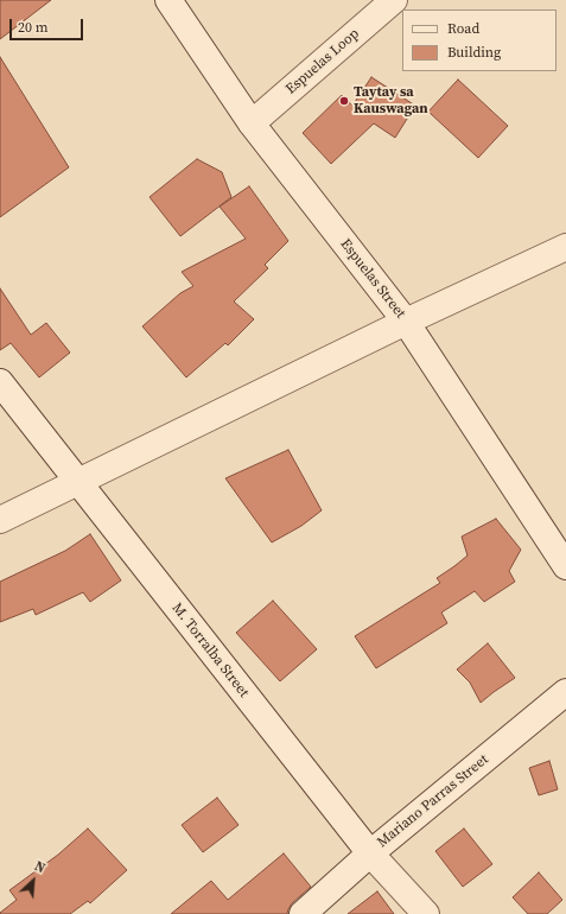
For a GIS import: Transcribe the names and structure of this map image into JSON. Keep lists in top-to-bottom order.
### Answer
{
  "streets": {
    "street": [
      "Espuelas Loop",
      "Espuelas Street",
      "M. Torralba Street",
      "Mariano Parras Street"
    ]
  },
  "crossings": [
    ["Espuelas Loop", "Espuelas Street"],
    ["M. Torralba Street", "Mariano Parras Street"]
  ],
  "places": ["Taytay sa Kauswagan"],
  "legend": ["Road", "Building"],
  "scale_bar": "20 m",
  "north": "top right"
}
